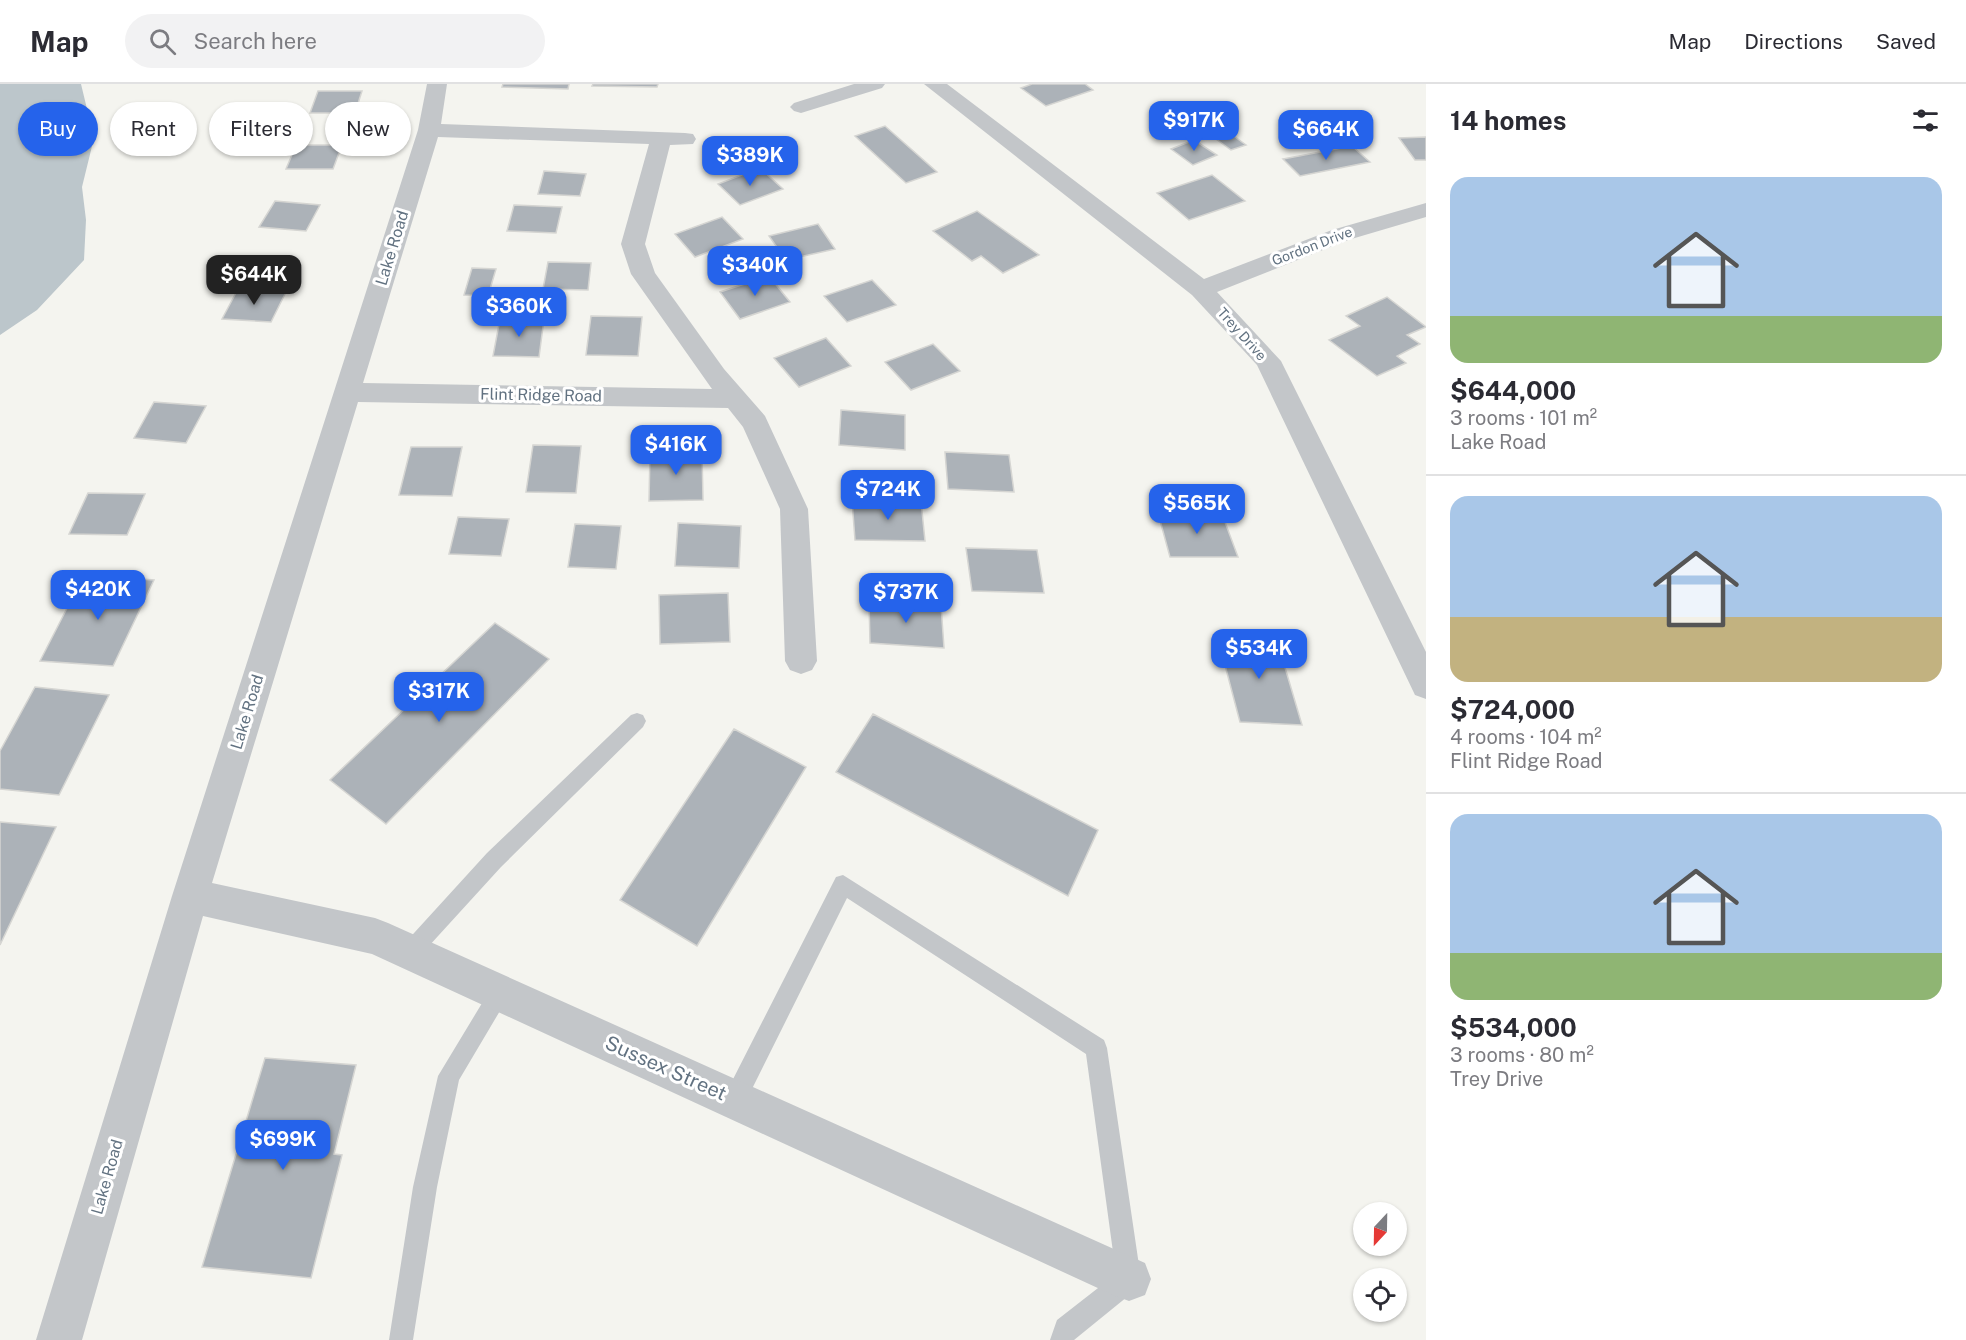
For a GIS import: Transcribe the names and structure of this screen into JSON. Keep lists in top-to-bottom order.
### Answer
{
  "streets": {
    "street": [
      "Gordon Drive",
      "Lake Road",
      "Trey Drive",
      "Flint Ridge Road",
      "Sussex Street"
    ]
  },
  "crossings": [
    ["Gordon Drive", "Trey Drive"],
    ["Lake Road", "Flint Ridge Road"],
    ["Lake Road", "Sussex Street"]
  ],
  "north": "bottom",
  "page": {
    "header": "Map",
    "search": "Search here",
    "nav": ["Map", "Directions", "Saved"],
    "heading": "14 homes",
    "price": [
      "$917K",
      "$664K",
      "$389K",
      "$340K",
      "$644K",
      "$360K",
      "$416K",
      "$724K",
      "$565K",
      "$420K",
      "$737K",
      "$534K",
      "$317K",
      "$699K"
    ],
    "chip": [
      "Buy",
      "Rent",
      "Filters",
      "New"
    ],
    "list": [
      {
        "name": "$644,000",
        "note": "3 rooms · 101 m² · Lake Road"
      },
      {
        "name": "$724,000",
        "note": "4 rooms · 104 m² · Flint Ridge Road"
      },
      {
        "name": "$534,000",
        "note": "3 rooms · 80 m² · Trey Drive"
      }
    ]
  }
}
